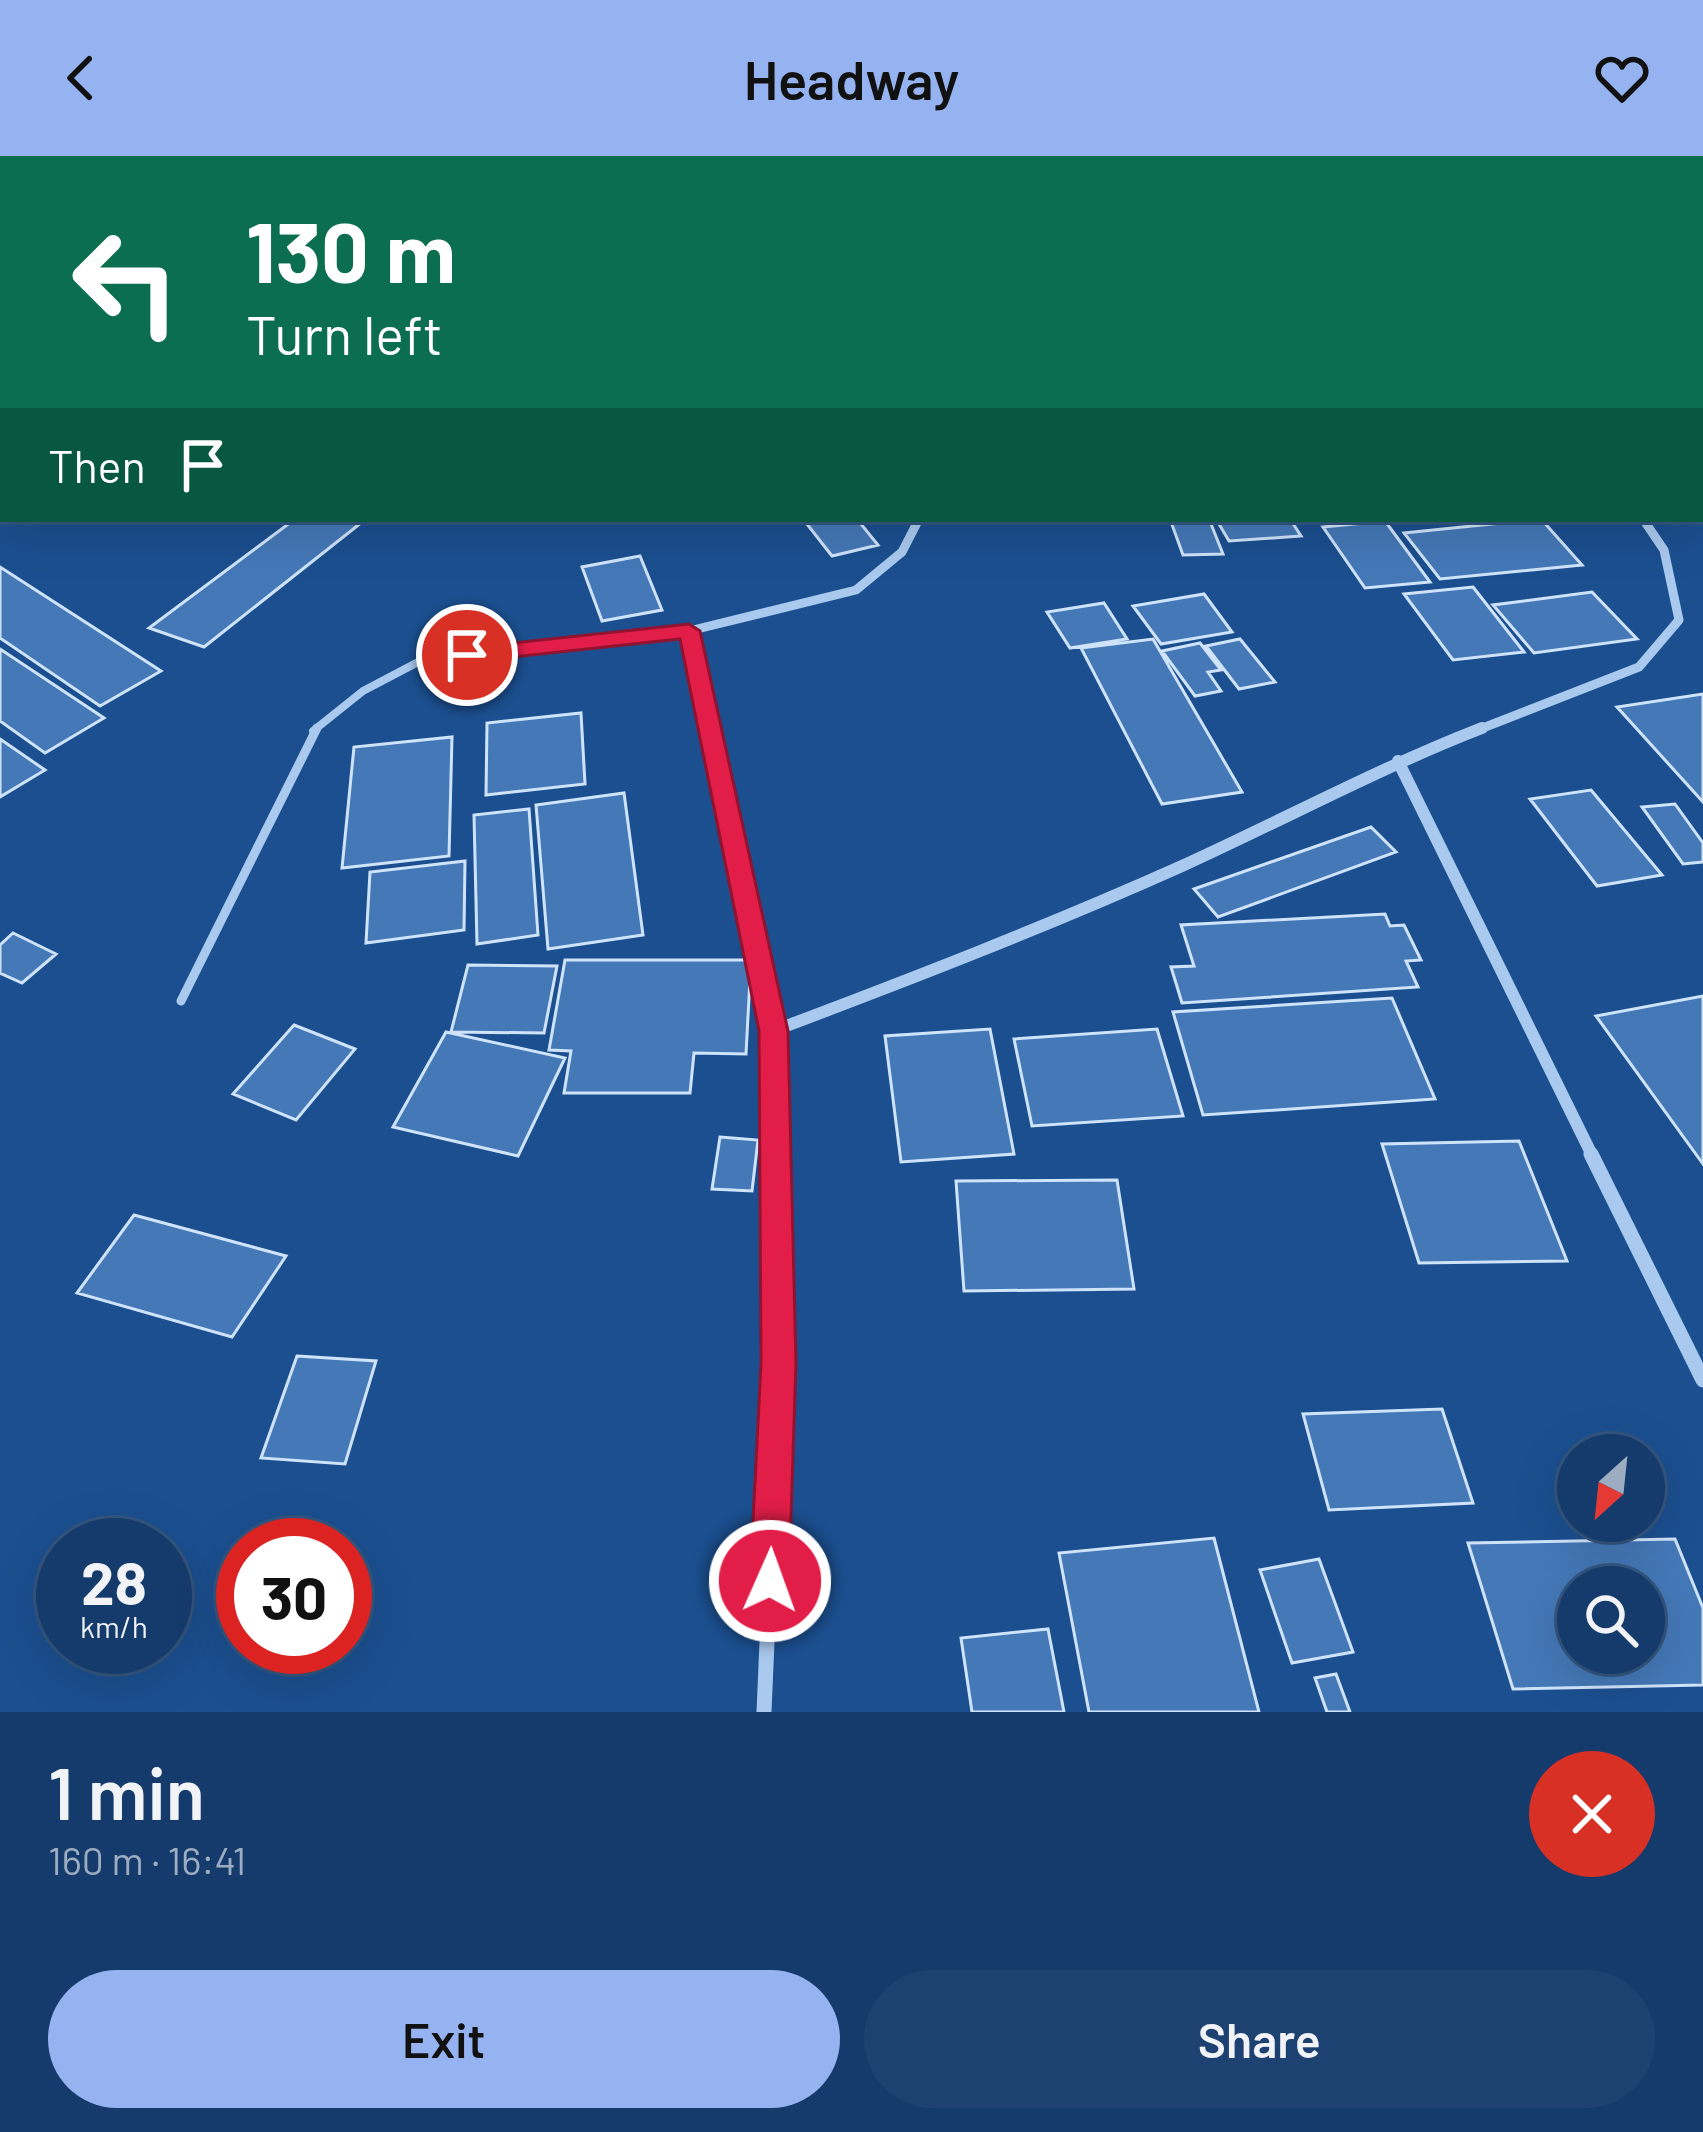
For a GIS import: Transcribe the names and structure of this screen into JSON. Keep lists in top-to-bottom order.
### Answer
{
  "north": "bottom left",
  "page": {
    "header": "Headway",
    "turn": ["130 m", "Turn left"],
    "then": "Then",
    "speed": "28 km/h",
    "limit": "30",
    "heading": ["1 min", "160 m · 16:41"],
    "buttons": ["Exit", "Share"]
  }
}
